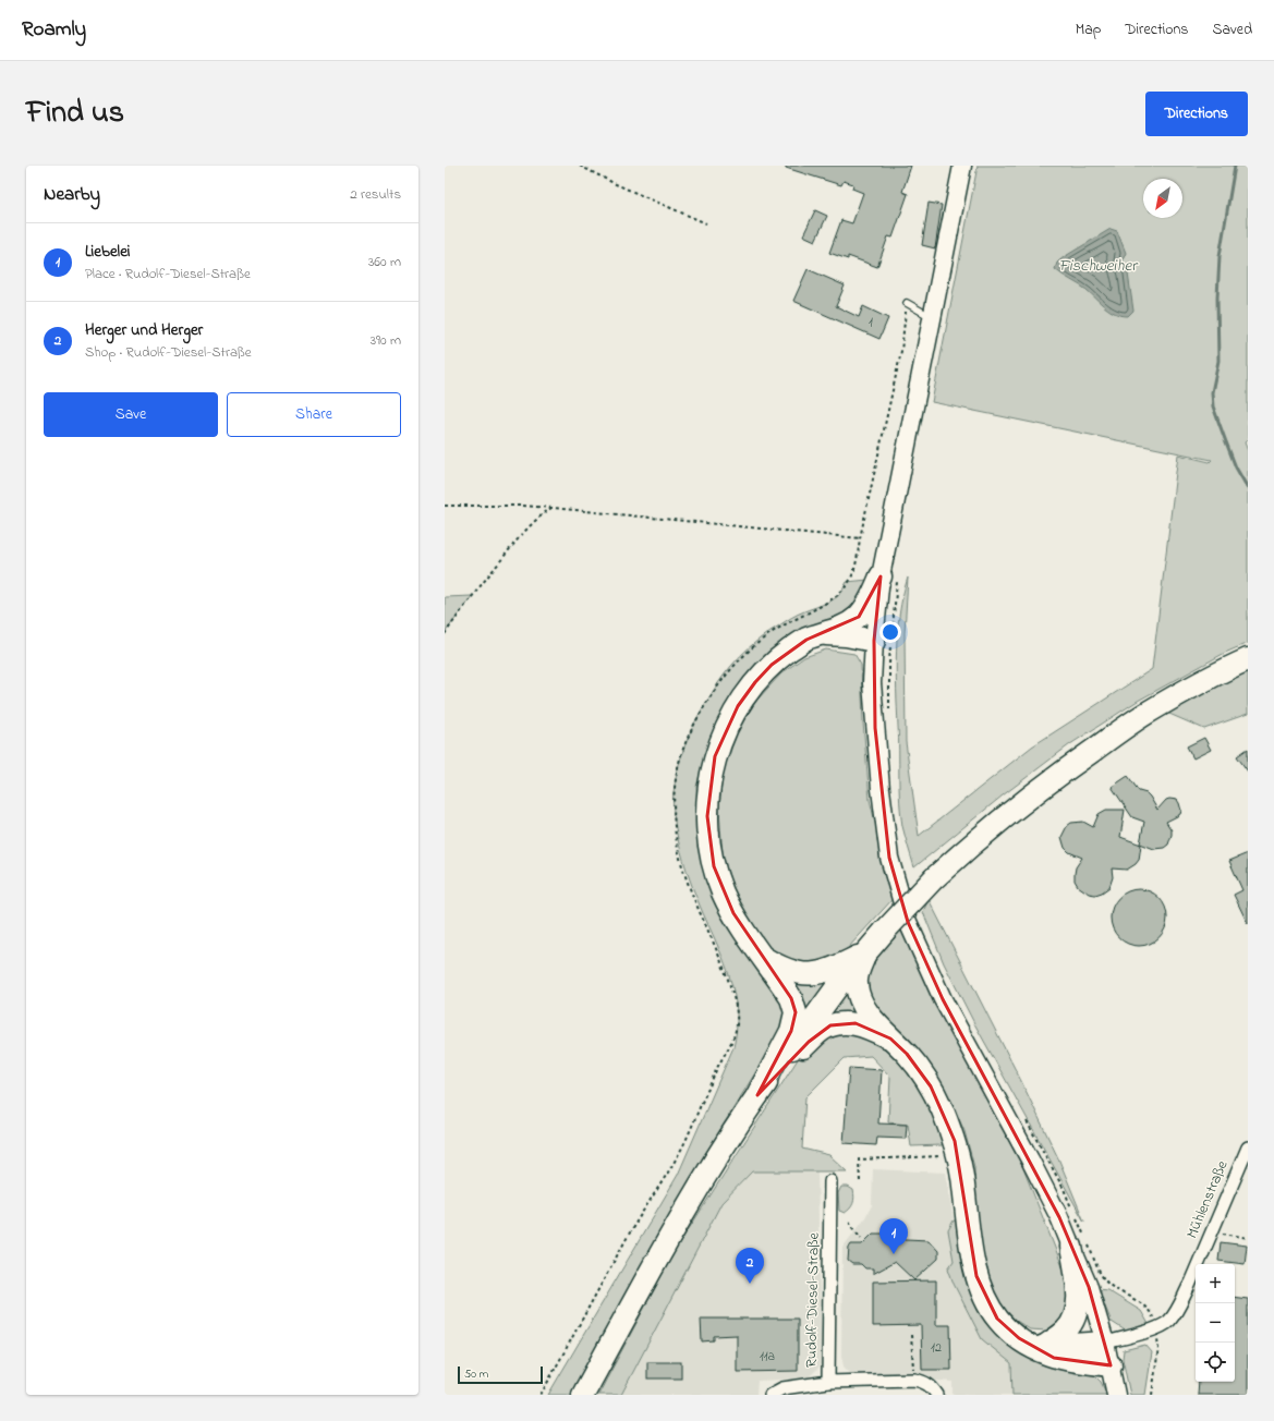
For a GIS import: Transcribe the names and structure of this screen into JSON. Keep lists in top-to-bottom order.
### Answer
{
  "streets": {
    "street": ["Mühlenstraße", "Rudolf-Diesel-Straße"]
  },
  "water": ["Fischweiher"],
  "house_numbers": ["1", "12", "11a"],
  "scale_bar": "50 m",
  "north": "bottom left",
  "page": {
    "header": "Roamly",
    "nav": ["Map", "Directions", "Saved"],
    "title": "Find us",
    "buttons": [
      "Directions",
      ["Save", "Share"]
    ],
    "heading": ["Nearby", "2 results"],
    "list": [
      {
        "mark": "1",
        "name": "Liebelei",
        "note": "Place · Rudolf-Diesel-Straße",
        "value": "360 m"
      },
      {
        "mark": "2",
        "name": "Herger und Herger",
        "note": "Shop · Rudolf-Diesel-Straße",
        "value": "390 m"
      }
    ],
    "pins": ["1", "2"],
    "map_buttons": ["+", "−"],
    "scale": "50 m"
  }
}
